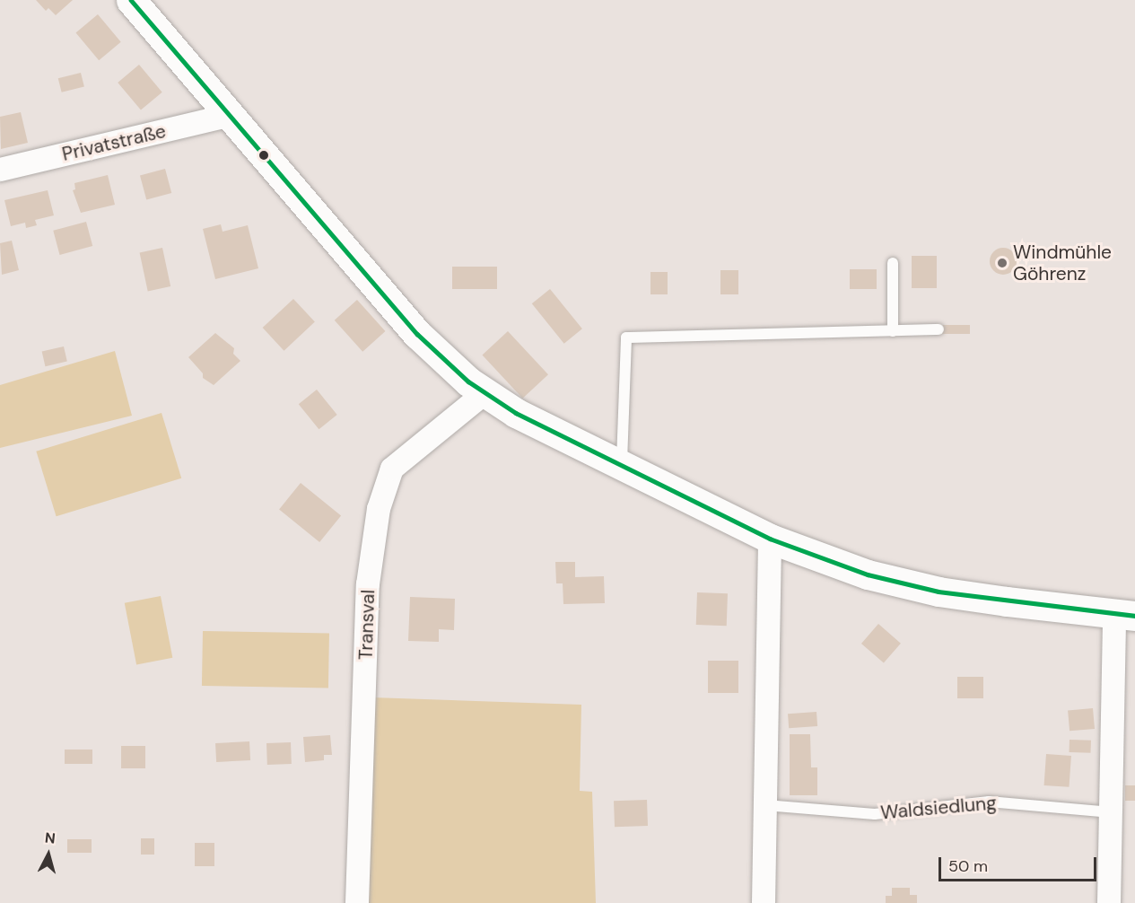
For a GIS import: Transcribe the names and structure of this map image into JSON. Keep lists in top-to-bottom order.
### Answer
{
  "streets": {
    "street": ["Privatstraße", "Transval"],
    "lane": ["Waldsiedlung"]
  },
  "places": ["Windmühle Göhrenz"],
  "scale_bar": "50 m",
  "north": "top"
}
